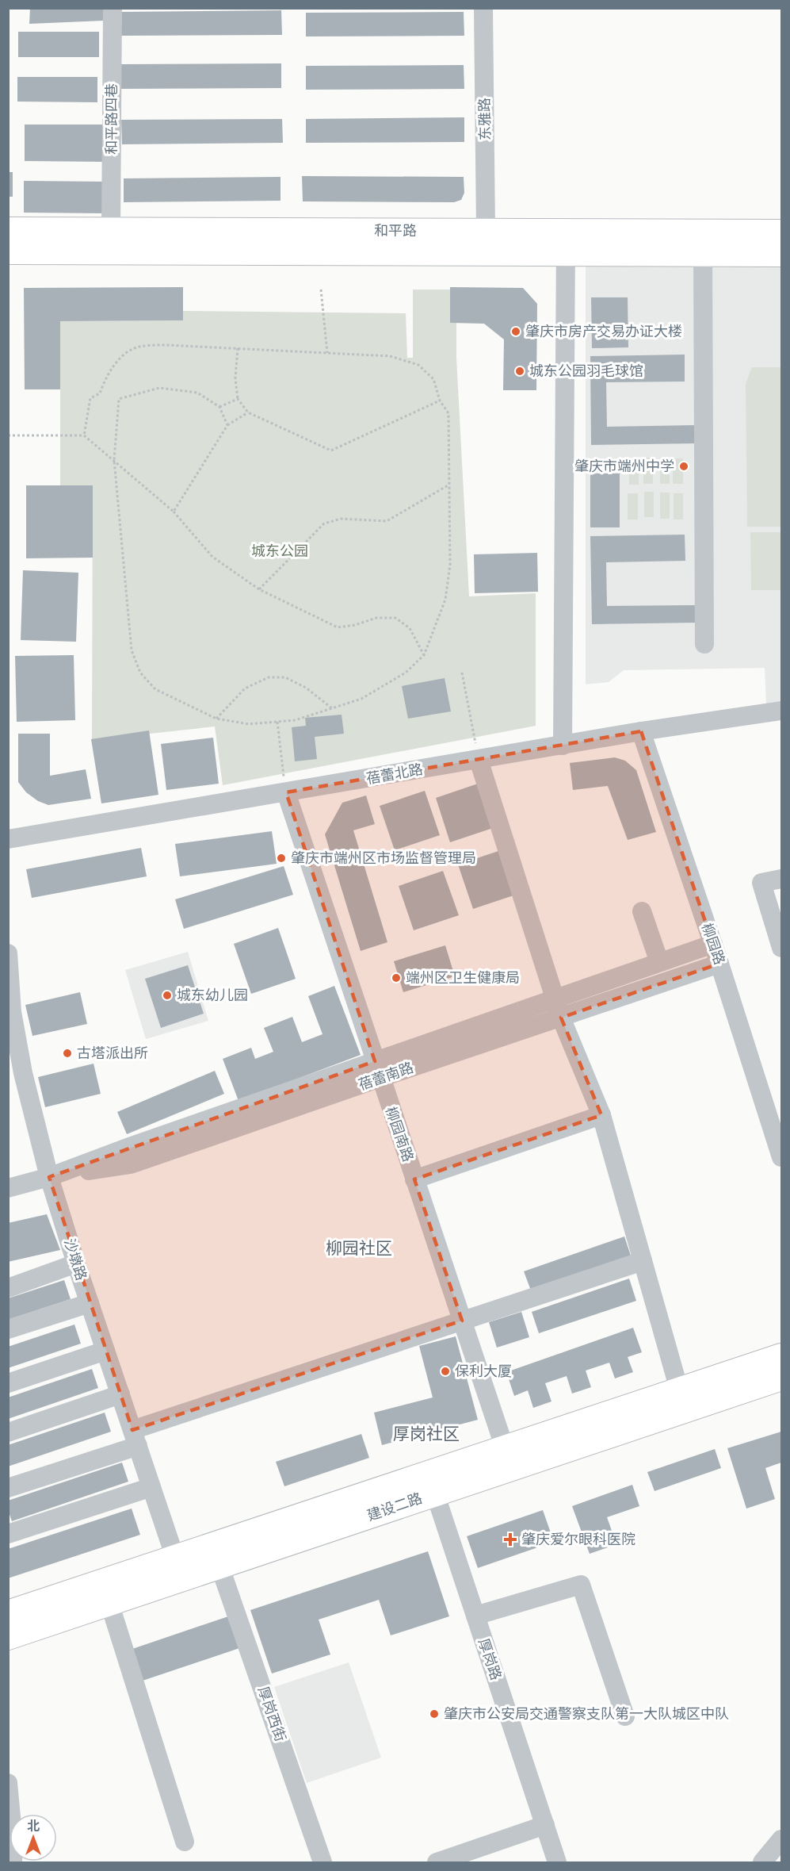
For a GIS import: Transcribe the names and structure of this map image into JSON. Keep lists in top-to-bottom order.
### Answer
{
  "streets": {
    "main road": ["和平路", "建设二路"],
    "street": [
      "和平路四巷",
      "东雅路",
      "蓓蕾北路",
      "柳园路",
      "蓓蕾南路",
      "柳园南路",
      "沙墩路",
      "厚岗路",
      "厚岗西街"
    ]
  },
  "crossings": [
    ["和平路四巷", "和平路"],
    ["东雅路", "和平路"],
    ["蓓蕾北路", "柳园路"],
    ["蓓蕾北路", "柳园南路"],
    ["柳园路", "蓓蕾南路"],
    ["蓓蕾南路", "柳园南路"],
    ["蓓蕾南路", "沙墩路"],
    ["柳园南路", "建设二路"],
    ["沙墩路", "建设二路"],
    ["建设二路", "厚岗路"],
    ["建设二路", "厚岗西街"]
  ],
  "districts": ["柳园社区", "厚岗社区"],
  "parks": ["城东公园"],
  "places": {
    "other": [
      "肇庆市房产交易办证大楼",
      "城东公园羽毛球馆",
      "肇庆市端州中学",
      "肇庆市端州区市场监督管理局",
      "端州区卫生健康局",
      "城东幼儿园",
      "古塔派出所",
      "保利大厦",
      "肇庆市公安局交通警察支队第一大队城区中队"
    ],
    "health": ["肇庆爱尔眼科医院"]
  },
  "north": "top"
}
